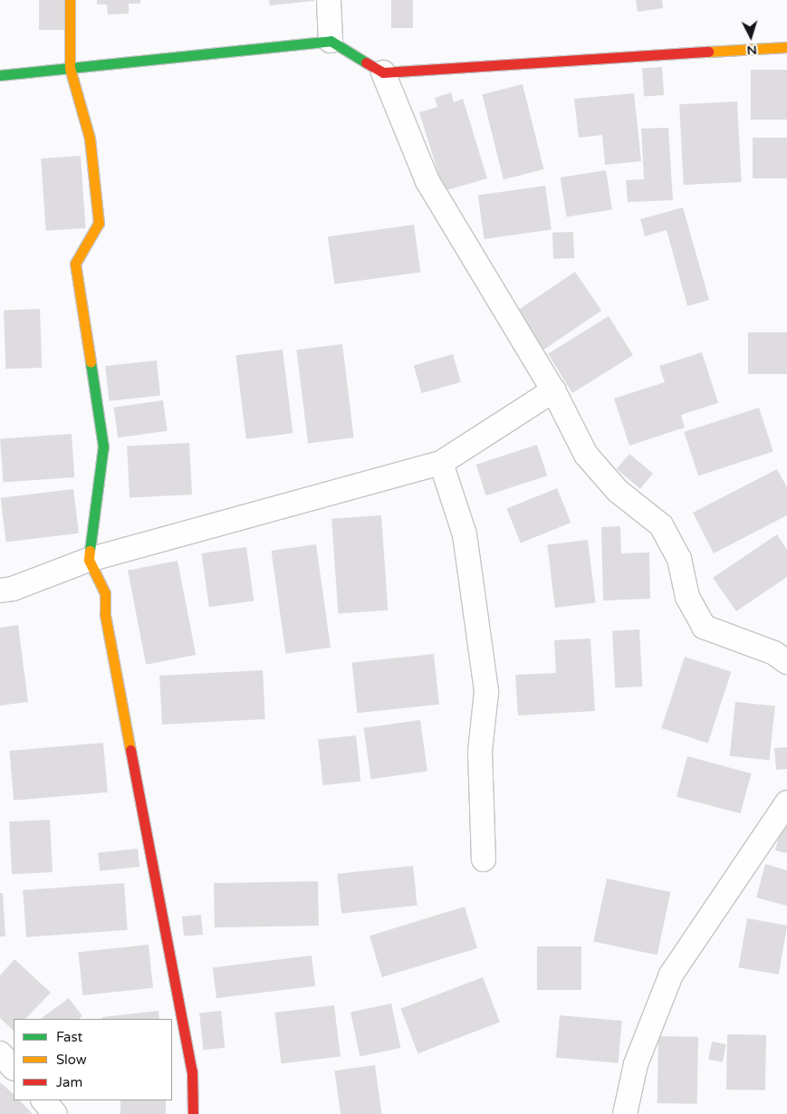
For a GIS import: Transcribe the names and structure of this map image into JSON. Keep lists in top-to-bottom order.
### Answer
{
  "legend": ["Fast", "Slow", "Jam"],
  "north": "bottom"
}
